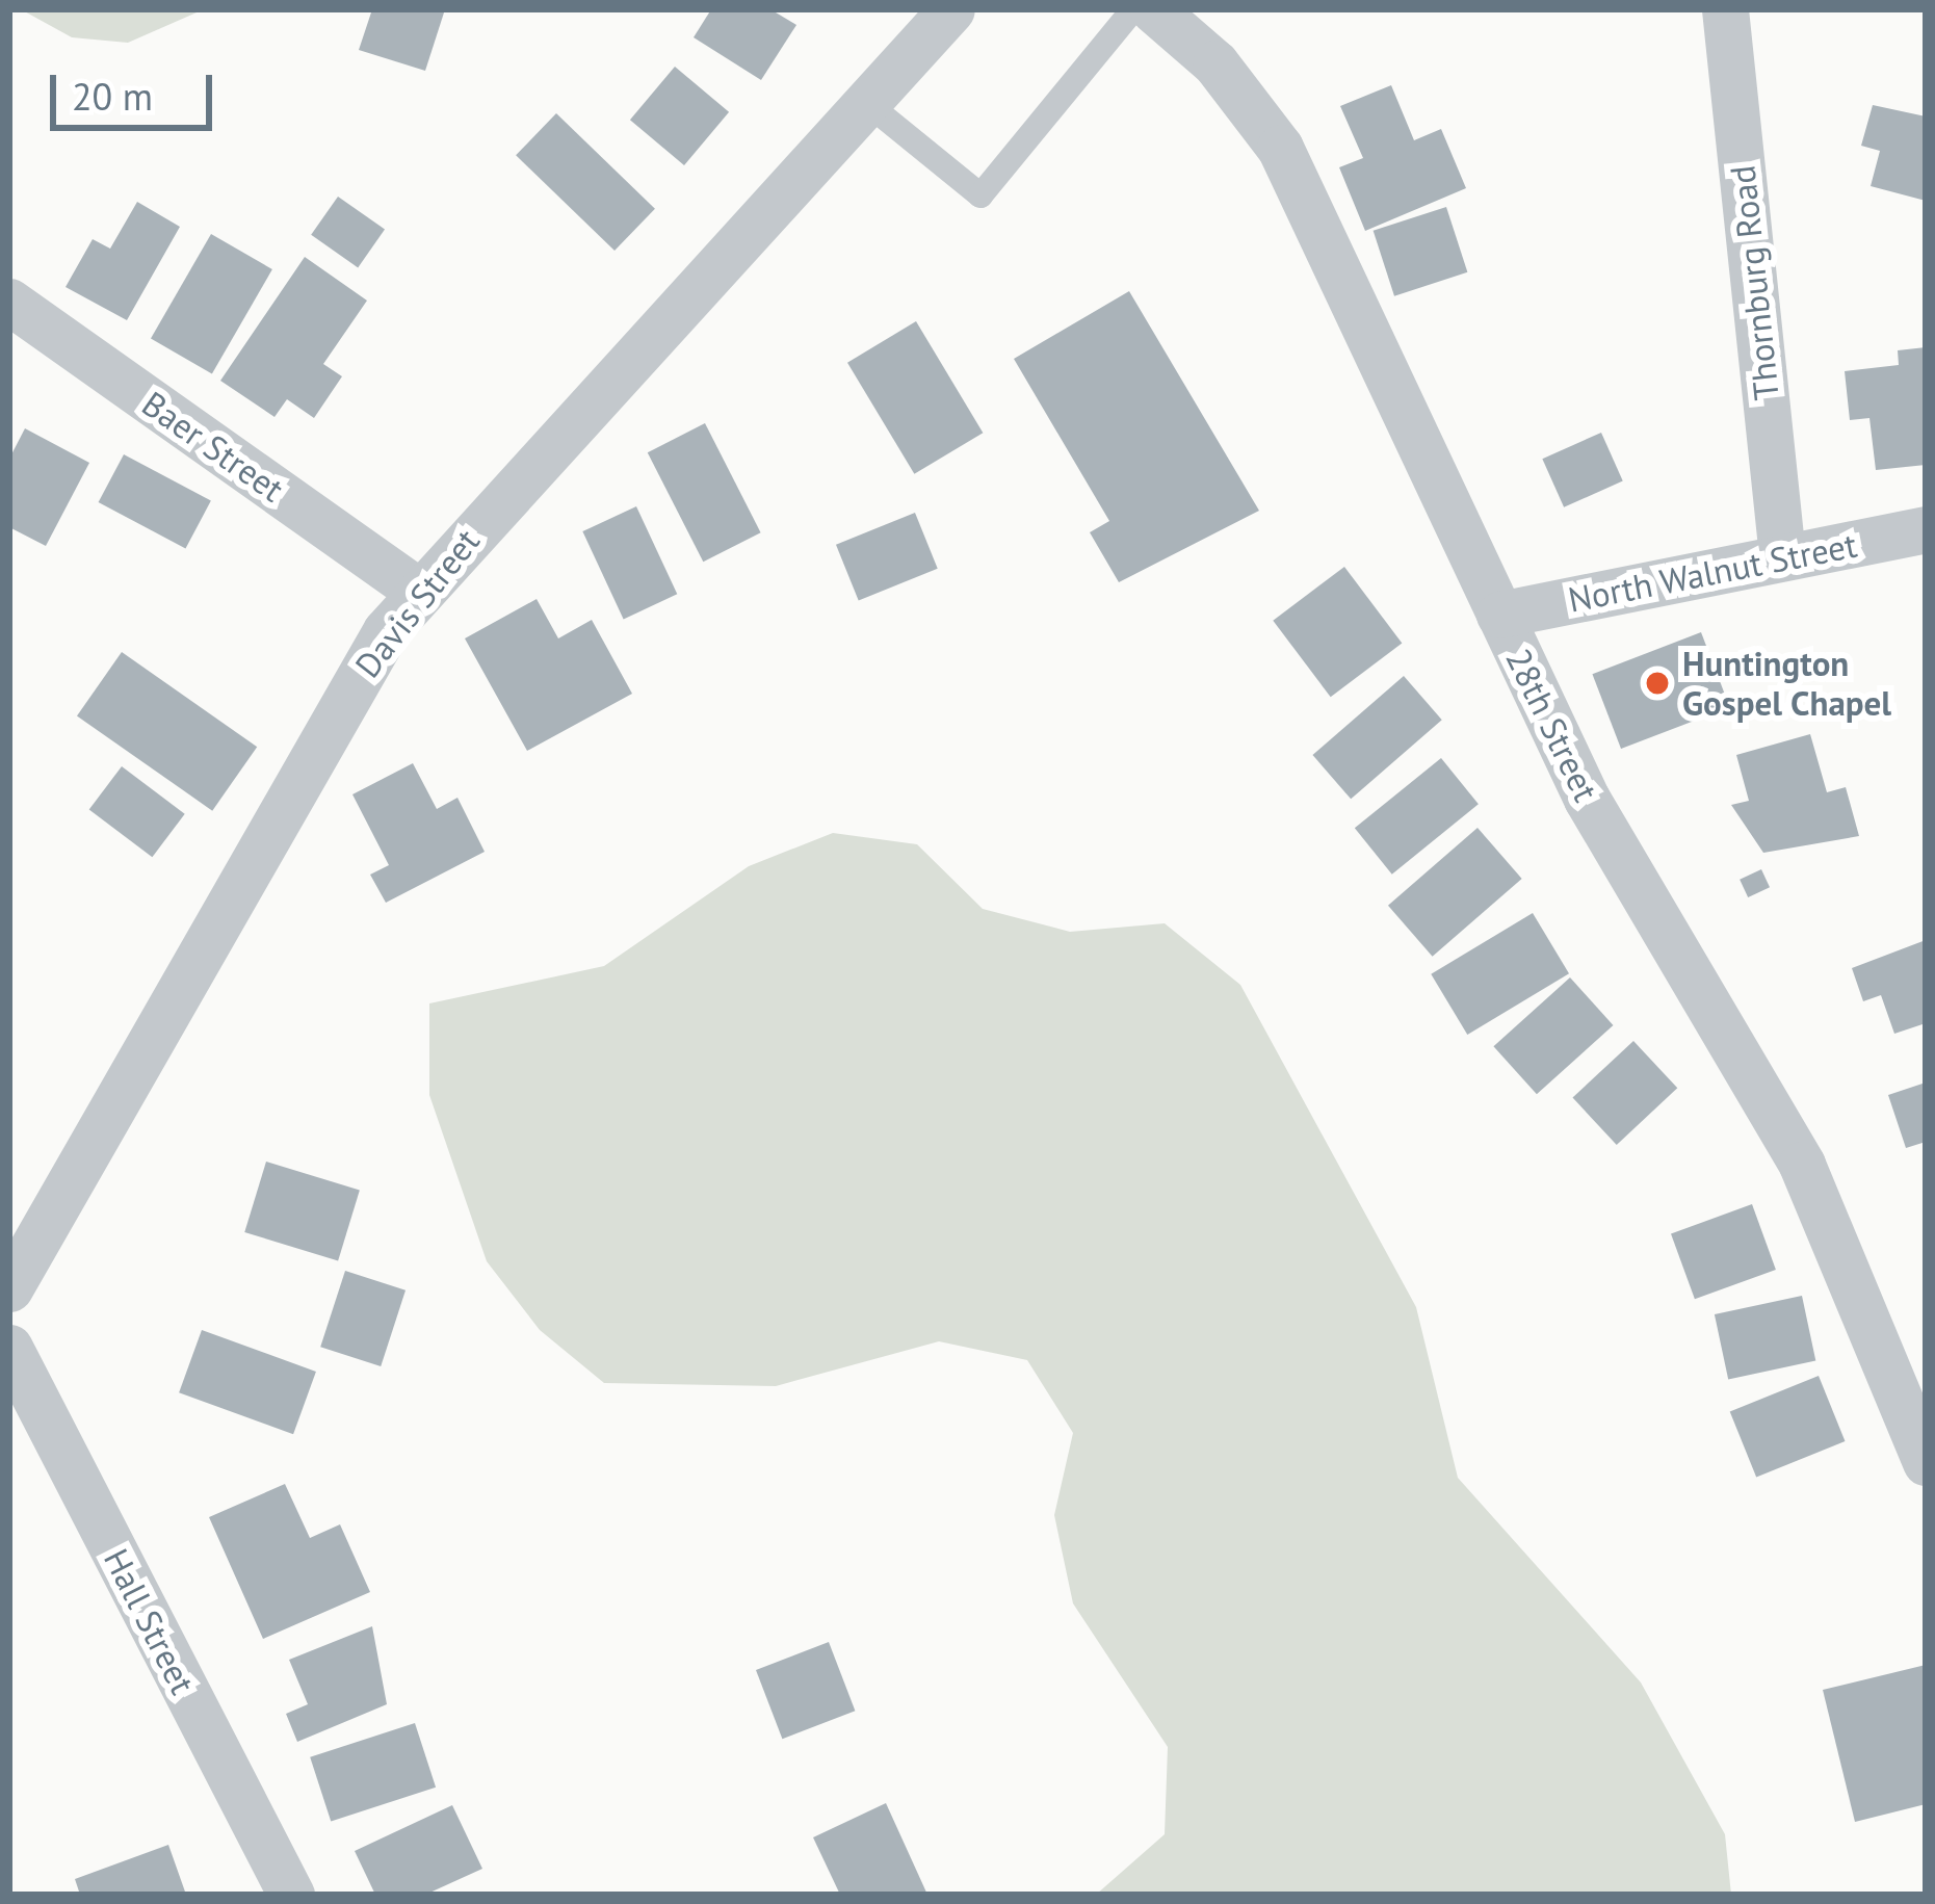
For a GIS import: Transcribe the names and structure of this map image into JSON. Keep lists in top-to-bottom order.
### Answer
{
  "streets": {
    "street": [
      "Thornburg Road",
      "Baer Street",
      "North Walnut Street",
      "Davis Street",
      "28th Street",
      "Hall Street"
    ]
  },
  "crossings": [
    ["Thornburg Road", "North Walnut Street"],
    ["Baer Street", "Davis Street"],
    ["North Walnut Street", "28th Street"]
  ],
  "places": ["Huntington Gospel Chapel"],
  "scale_bar": "20 m"
}
